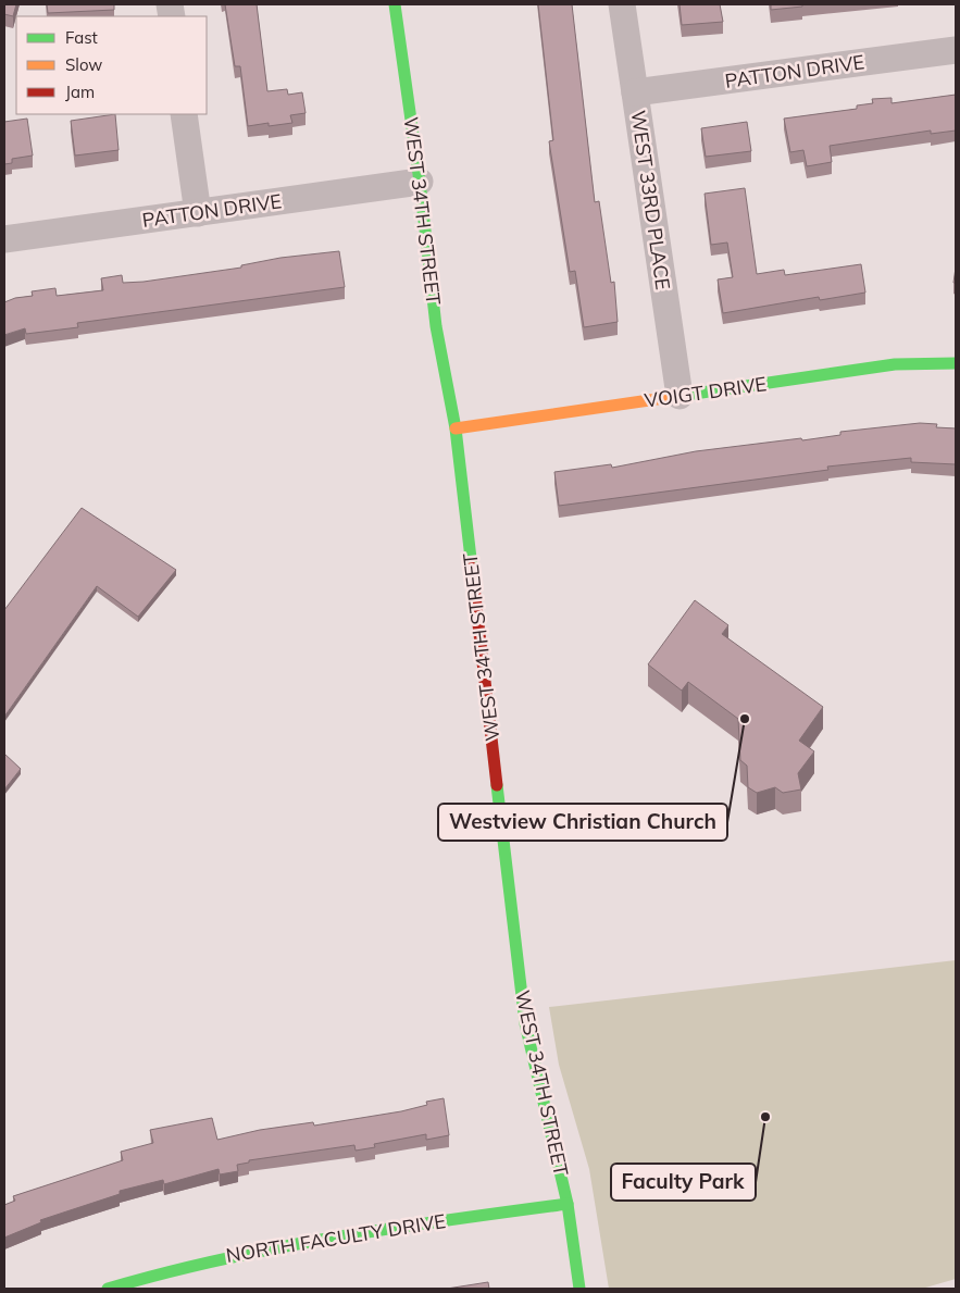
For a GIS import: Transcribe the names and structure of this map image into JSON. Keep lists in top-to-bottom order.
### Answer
{
  "streets": {
    "street": [
      "PATTON DRIVE",
      "WEST 33RD PLACE",
      "WEST 34TH STREET",
      "VOIGT DRIVE",
      "NORTH FACULTY DRIVE"
    ]
  },
  "crossings": [
    ["PATTON DRIVE", "WEST 33RD PLACE"],
    ["PATTON DRIVE", "WEST 34TH STREET"],
    ["WEST 33RD PLACE", "VOIGT DRIVE"],
    ["WEST 34TH STREET", "VOIGT DRIVE"],
    ["WEST 34TH STREET", "NORTH FACULTY DRIVE"]
  ],
  "places": ["Westview Christian Church", "Faculty Park"],
  "legend": ["Fast", "Slow", "Jam"]
}
